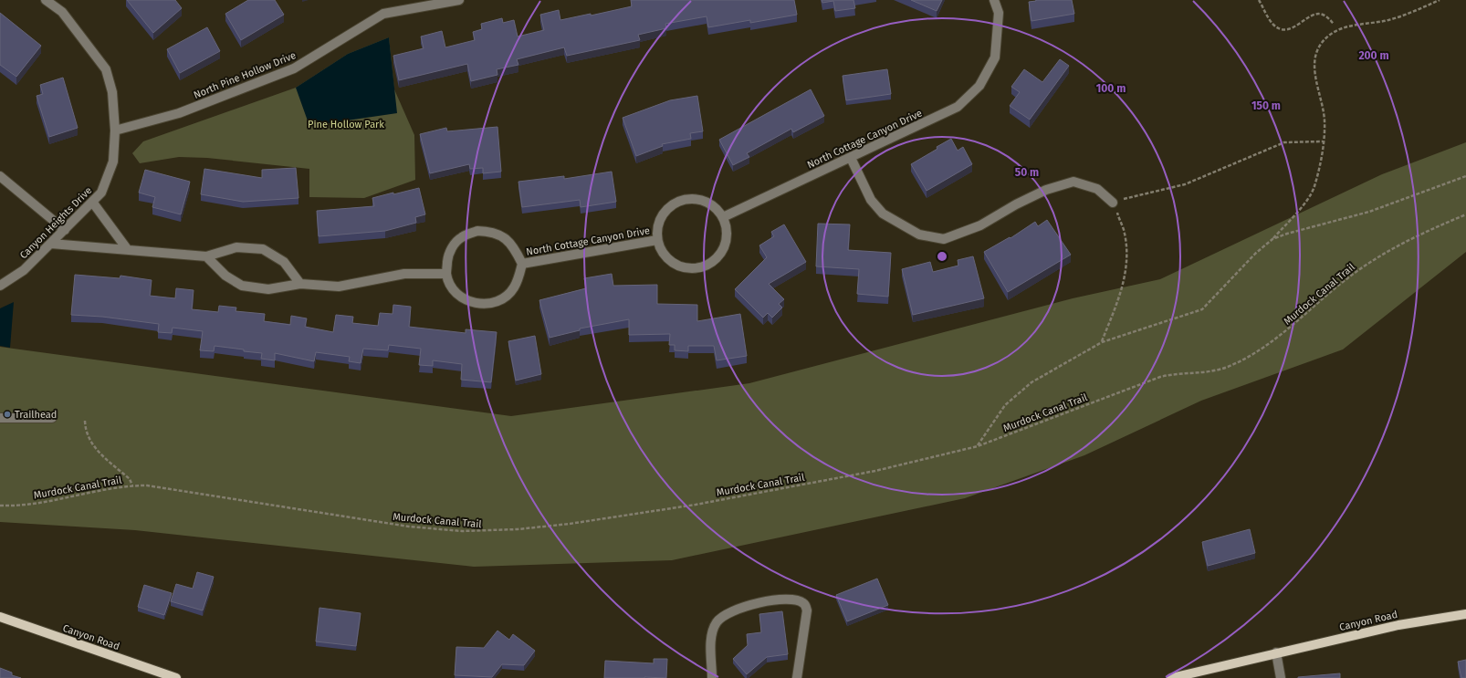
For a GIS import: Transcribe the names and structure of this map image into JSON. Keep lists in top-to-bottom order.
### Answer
{
  "streets": {
    "main road": ["Canyon Road"],
    "street": ["North Pine Hollow Drive", "North Cottage Canyon Drive", "Canyon Heights Drive"],
    "path": ["Murdock Canal Trail"]
  },
  "crossings": [
    ["North Pine Hollow Drive", "Canyon Heights Drive"]
  ],
  "parks": ["Pine Hollow Park"],
  "places": ["Trailhead"],
  "rings": [
    "200 m",
    "100 m",
    "150 m",
    "50 m"
  ]
}
